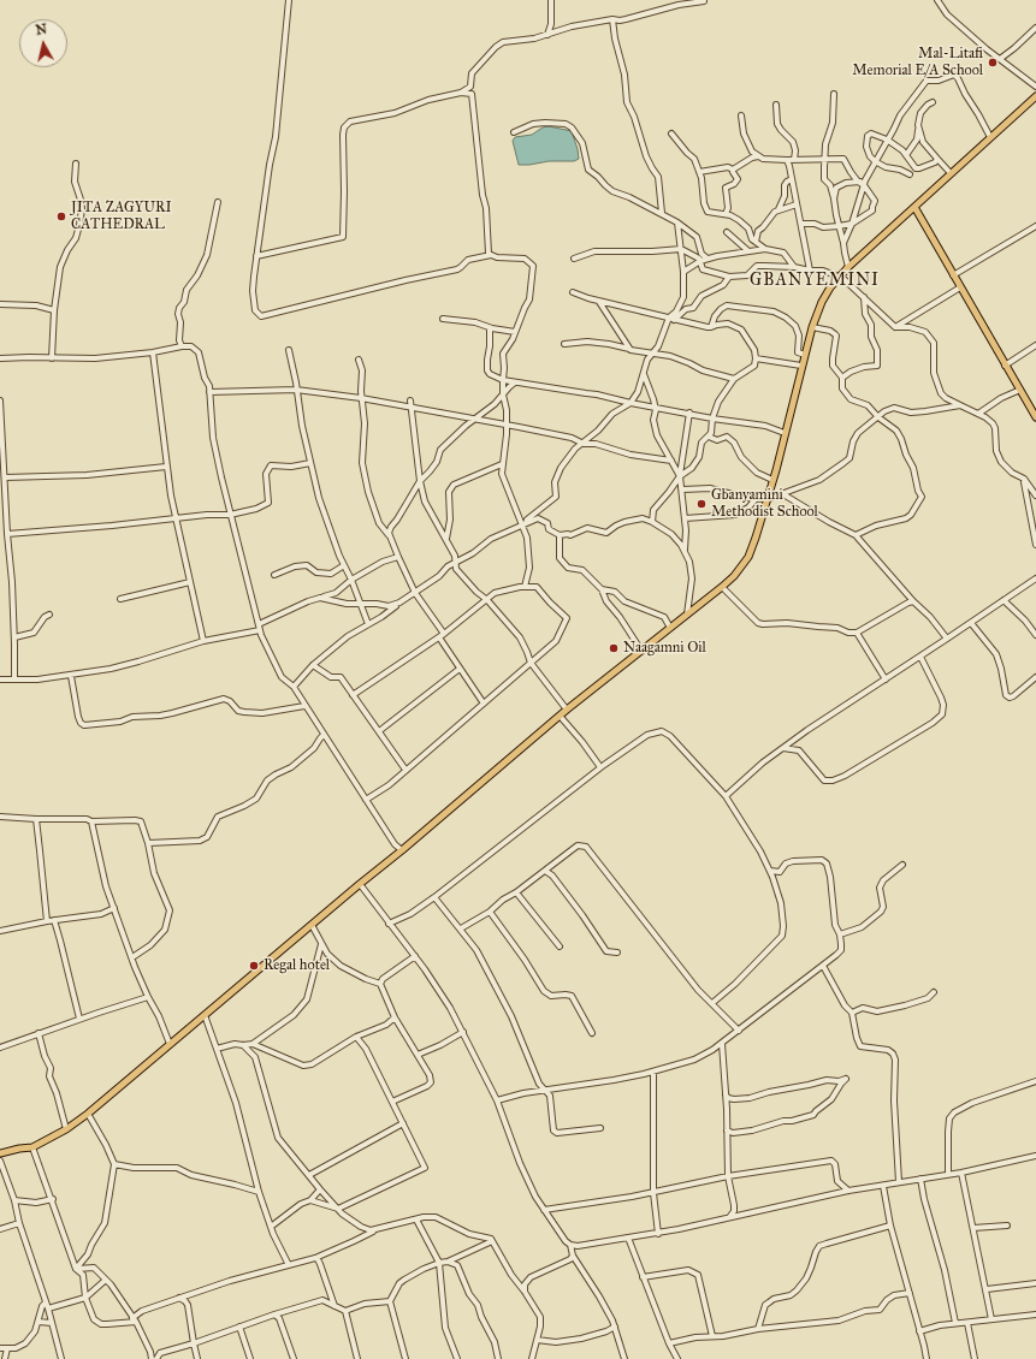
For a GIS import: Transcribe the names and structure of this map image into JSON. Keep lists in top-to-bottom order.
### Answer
{
  "districts": ["GBANYEMINI"],
  "places": [
    "Mal-Litafi Memorial E/A School",
    "JITA ZAGYURI CATHEDRAL",
    "Gbanyamini Methodist School",
    "Naagamni Oil",
    "Regal hotel"
  ],
  "north": "top"
}
